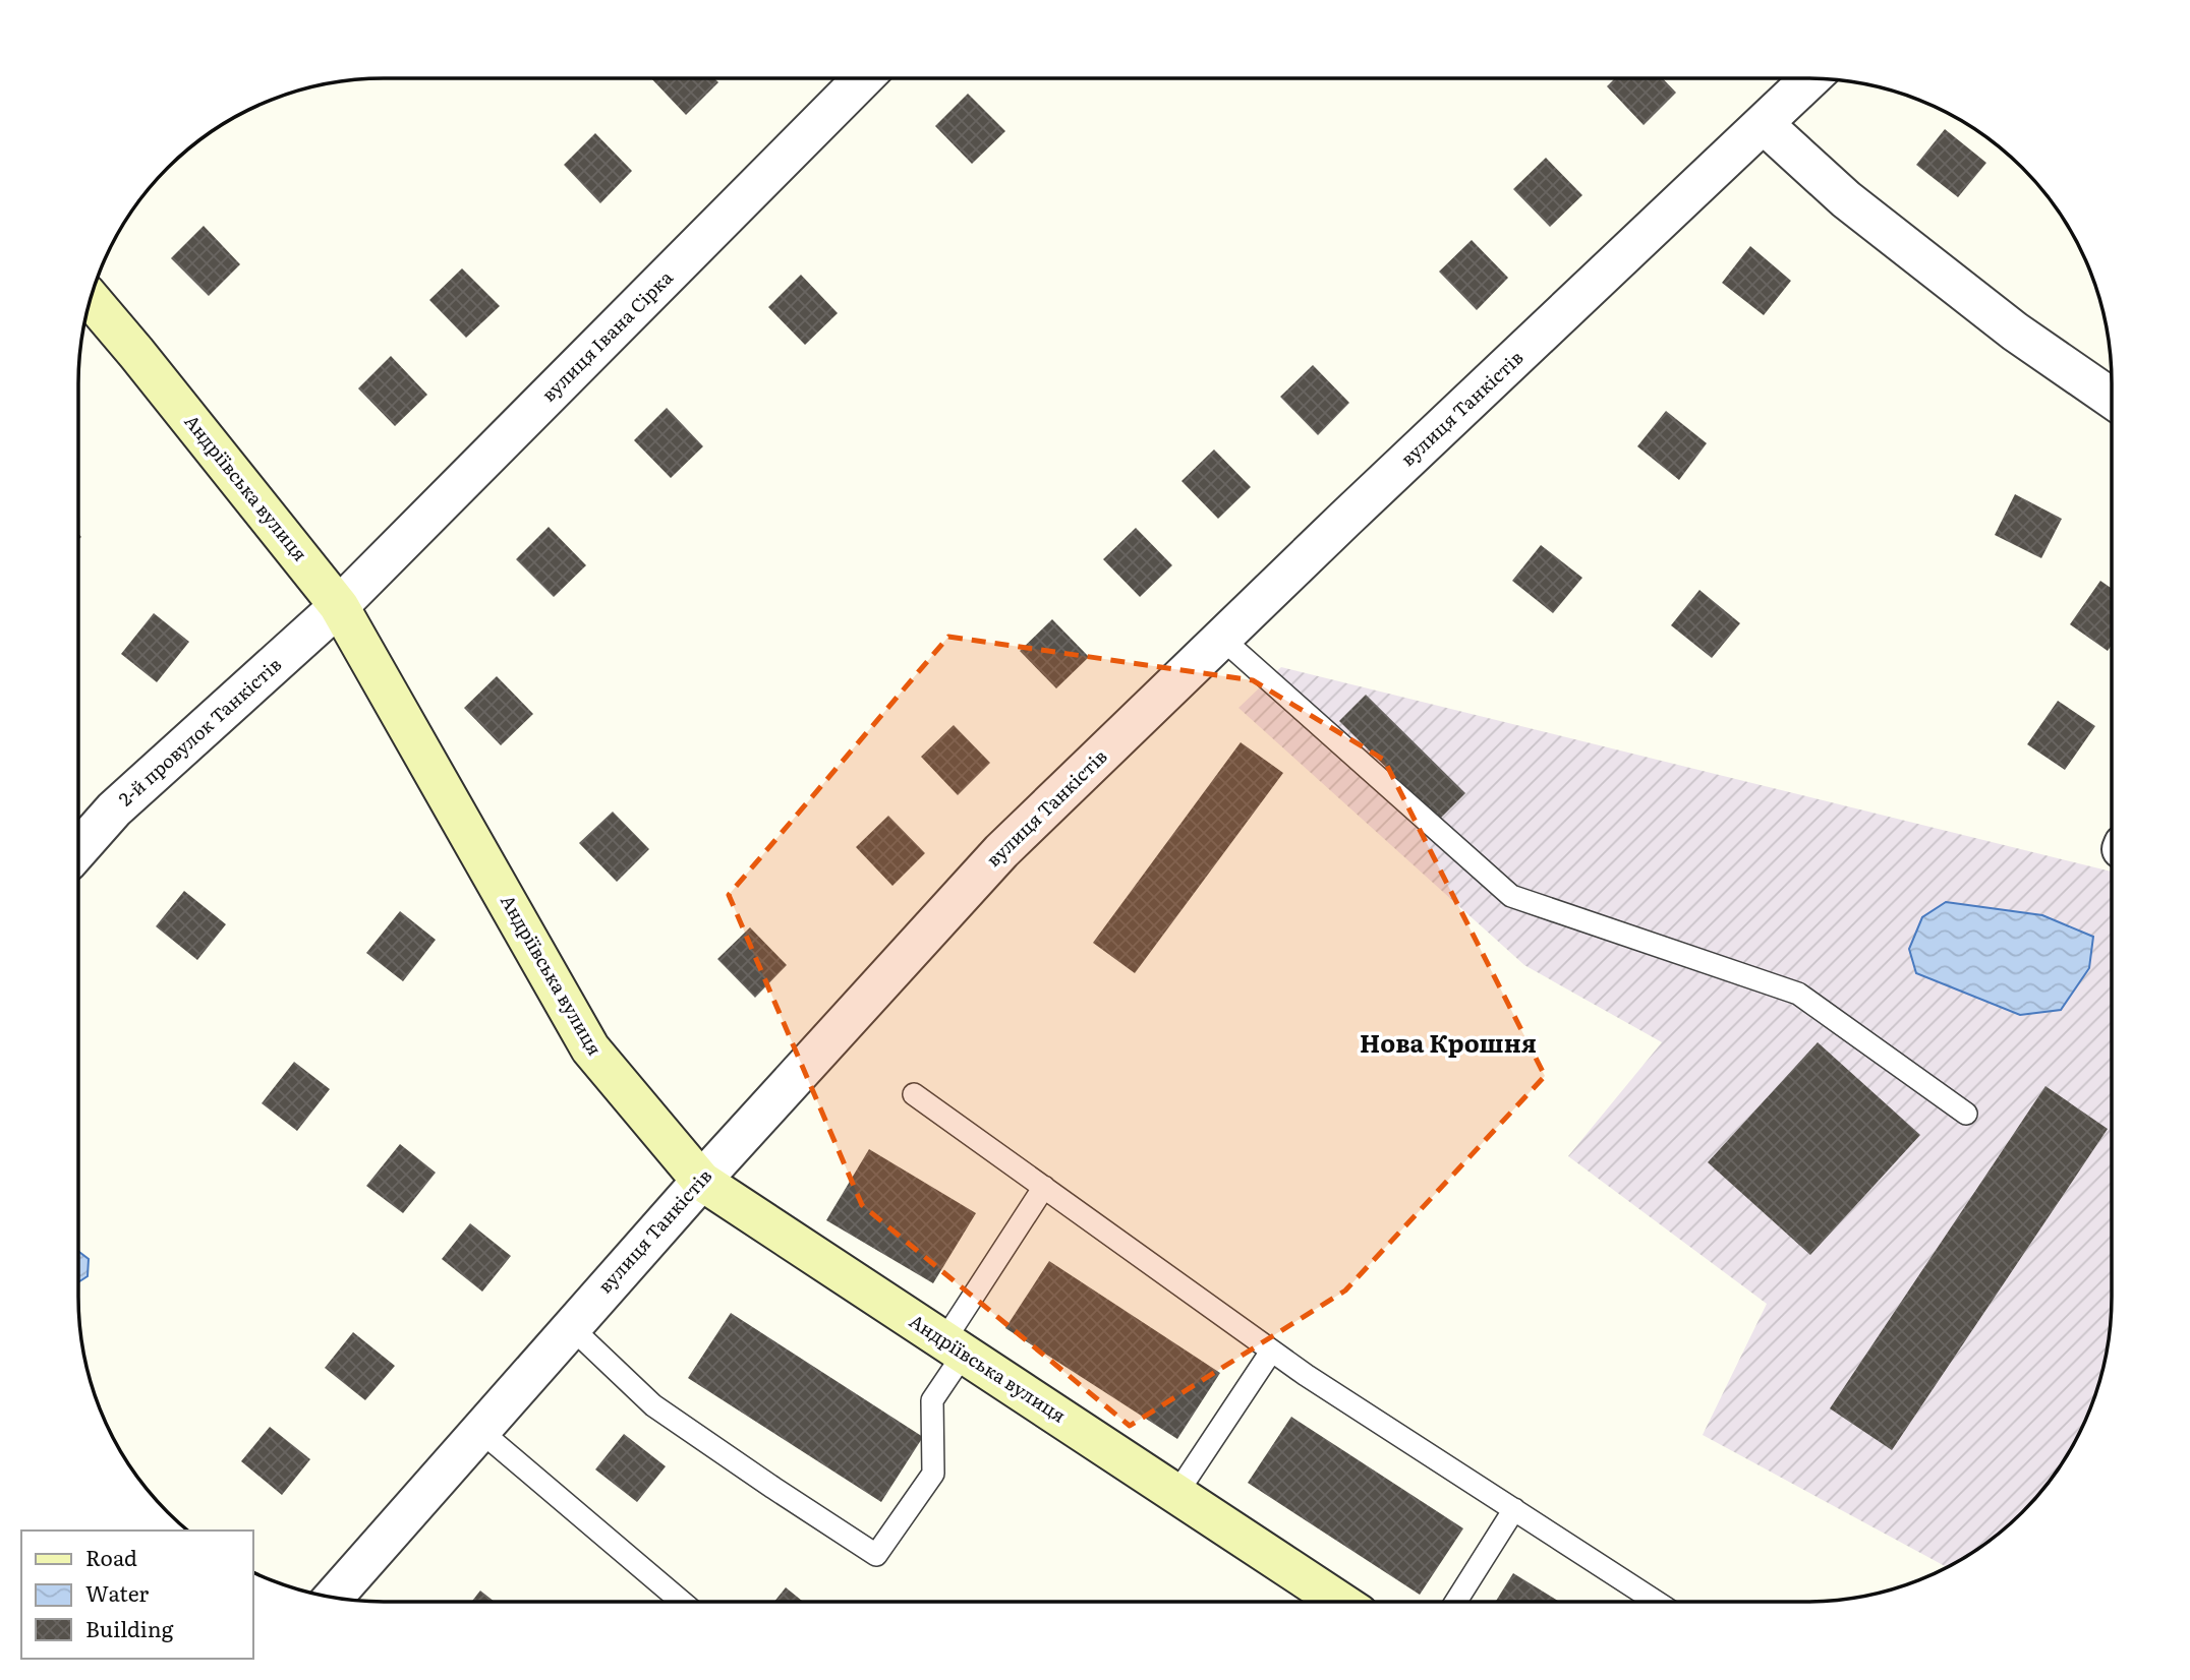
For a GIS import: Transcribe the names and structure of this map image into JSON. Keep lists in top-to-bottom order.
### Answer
{
  "streets": {
    "street": [
      "вулиця Івана Сірка",
      "вулиця Танкістів",
      "Андріївська вулиця",
      "2-й провулок Танкістів"
    ]
  },
  "crossings": [
    ["вулиця Івана Сірка", "Андріївська вулиця"],
    ["вулиця Івана Сірка", "2-й провулок Танкістів"],
    ["вулиця Танкістів", "Андріївська вулиця"],
    ["Андріївська вулиця", "2-й провулок Танкістів"]
  ],
  "districts": ["Нова Крошня"],
  "legend": ["Road", "Water", "Building"]
}
